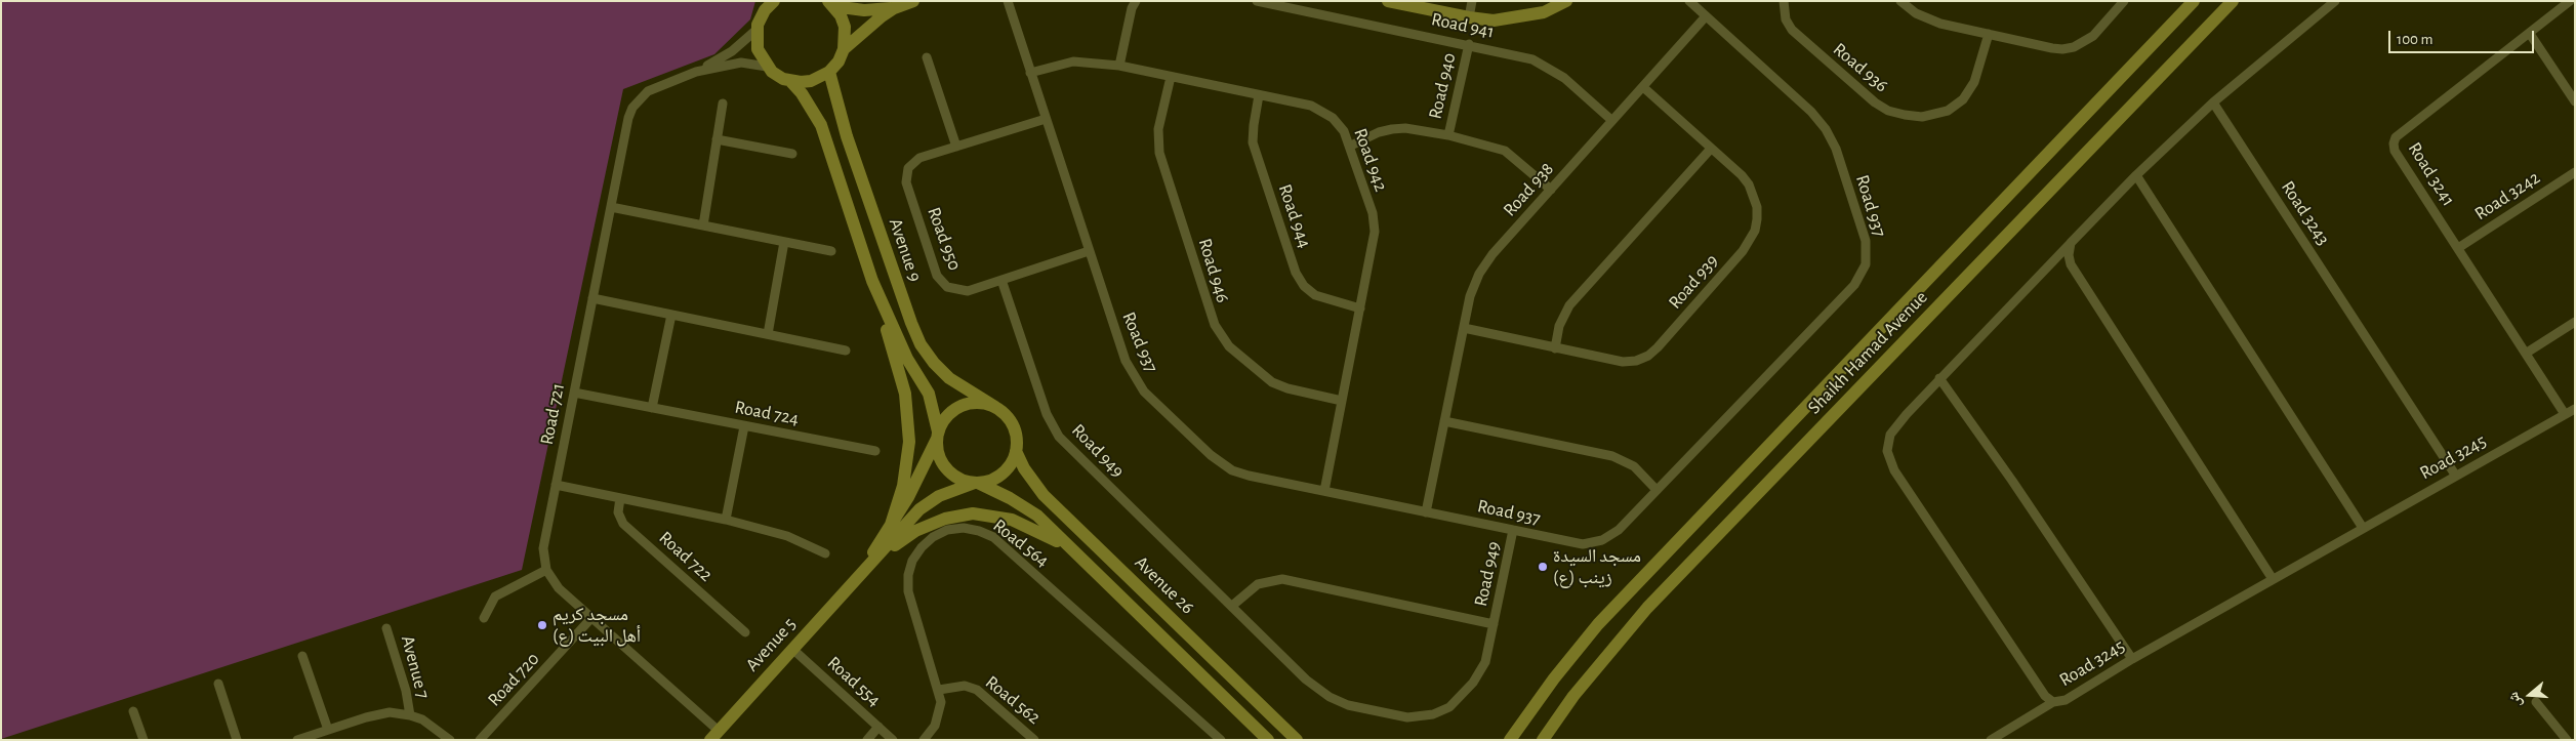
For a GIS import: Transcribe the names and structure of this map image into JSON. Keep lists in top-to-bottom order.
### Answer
{
  "streets": {
    "main road": [
      "Avenue 9",
      "Shaikh Hamad Avenue",
      "Avenue 26",
      "Avenue 5"
    ],
    "street": [
      "Road 941",
      "Road 936",
      "Road 940",
      "Road 942",
      "Road 3241",
      "Road 938",
      "Road 3242",
      "Road 937",
      "Road 3243",
      "Road 944",
      "Road 950",
      "Road 946",
      "Road 939",
      "Road 724",
      "Road 721",
      "Road 949",
      "Road 3245",
      "Road 564",
      "Road 722",
      "Avenue 7",
      "Road 720",
      "Road 554",
      "Road 562"
    ]
  },
  "crossings": [
    ["Road 941", "Road 940"],
    ["Road 941", "Road 938"],
    ["Road 940", "Road 942"],
    ["Road 940", "Road 938"],
    ["Road 942", "Road 937"],
    ["Road 942", "Road 944"],
    ["Road 942", "Road 946"],
    ["Road 3241", "Road 3242"],
    ["Road 3241", "Road 3245"],
    ["Road 938", "Road 937"],
    ["Road 938", "Road 939"],
    ["Road 937", "Road 950"],
    ["Road 937", "Road 949"],
    ["Road 3243", "Road 3245"],
    ["Road 950", "Road 949"],
    ["Avenue 9", "Avenue 26"],
    ["Avenue 9", "Avenue 5"],
    ["Road 724", "Road 721"],
    ["Road 721", "Road 722"],
    ["Road 564", "Road 562"],
    ["Avenue 26", "Avenue 5"],
    ["Avenue 5", "Road 554"]
  ],
  "places": ["مسجد السيدة زينب (ع)", "مسجد كريم أهل البيت (ع)"],
  "scale_bar": "100 m",
  "north": "left"
}
